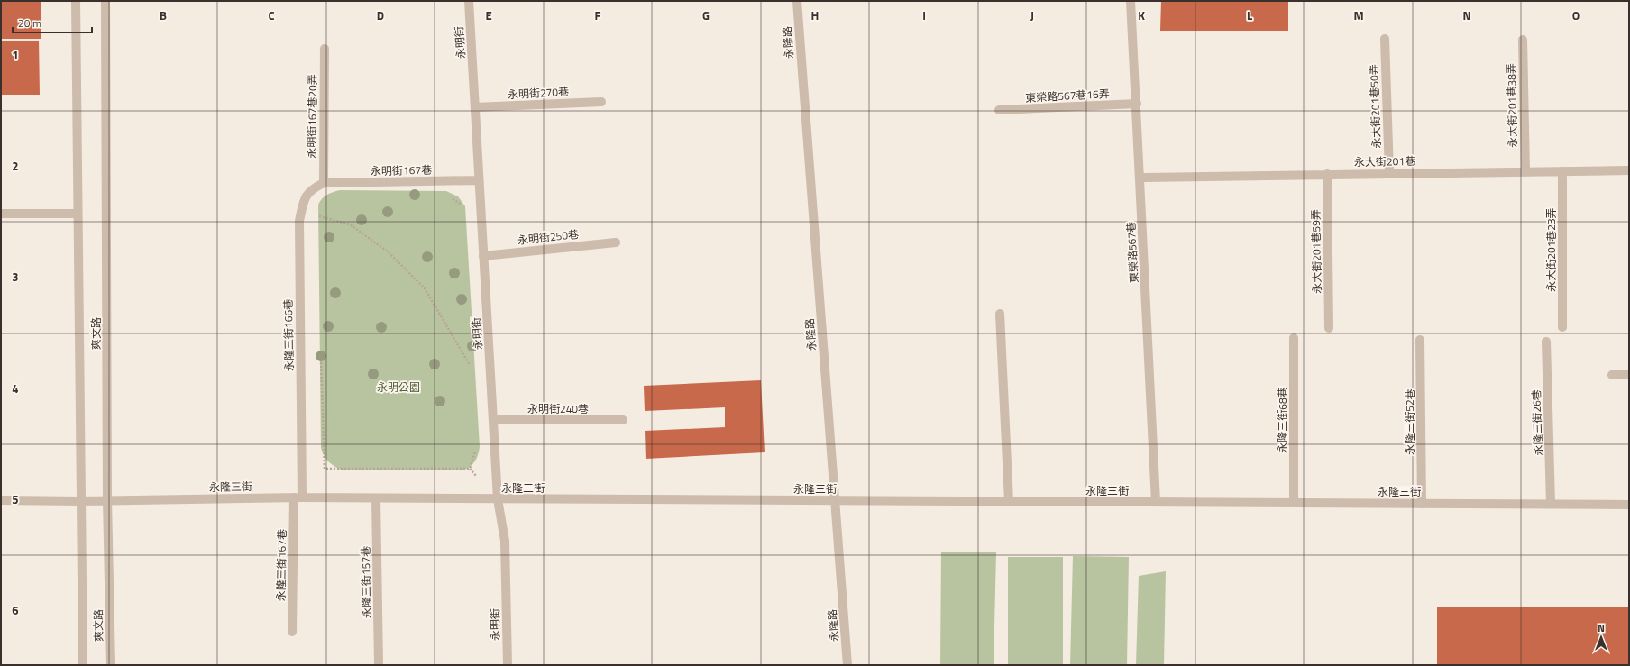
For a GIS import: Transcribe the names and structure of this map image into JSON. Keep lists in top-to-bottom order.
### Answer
{
  "streets": {
    "street": [
      "永明街",
      "永隆路",
      "永明街270巷",
      "東榮路567巷16弄",
      "永大街201巷38弄",
      "永大街201巷50弄",
      "永明街167巷20弄",
      "永大街201巷",
      "永明街167巷",
      "永明街250巷",
      "永大街201巷23弄",
      "永大街201巷59弄",
      "東榮路567巷",
      "爽文路",
      "永隆三街166巷",
      "永明街240巷",
      "永隆三街68巷",
      "永隆三街52巷",
      "永隆三街26巷",
      "永隆三街",
      "永隆三街167巷",
      "永隆三街157巷"
    ]
  },
  "crossings": [
    ["永明街", "永明街270巷"],
    ["永明街", "永明街167巷"],
    ["永明街", "永明街250巷"],
    ["永明街", "永明街240巷"],
    ["永明街", "永隆三街"],
    ["永隆路", "永隆三街"],
    ["東榮路567巷16弄", "東榮路567巷"],
    ["永大街201巷38弄", "永大街201巷"],
    ["永大街201巷50弄", "永大街201巷"],
    ["永明街167巷20弄", "永明街167巷"],
    ["永明街167巷20弄", "永隆三街166巷"],
    ["永大街201巷", "永大街201巷23弄"],
    ["永大街201巷", "永大街201巷59弄"],
    ["永大街201巷", "東榮路567巷"],
    ["永明街167巷", "永隆三街166巷"],
    ["東榮路567巷", "永隆三街"],
    ["爽文路", "永隆三街"],
    ["永隆三街166巷", "永隆三街"],
    ["永隆三街166巷", "永隆三街167巷"],
    ["永隆三街68巷", "永隆三街"],
    ["永隆三街52巷", "永隆三街"],
    ["永隆三街26巷", "永隆三街"],
    ["永隆三街", "永隆三街167巷"],
    ["永隆三街", "永隆三街157巷"]
  ],
  "parks": ["永明公園"],
  "scale_bar": "20 m",
  "north": "top",
  "grid": {
    "columns": [
      "B",
      "C",
      "D",
      "E",
      "F",
      "G",
      "H",
      "I",
      "J",
      "K",
      "L",
      "M",
      "N",
      "O"
    ],
    "rows": [
      "1",
      "2",
      "3",
      "4",
      "5",
      "6"
    ]
  }
}
